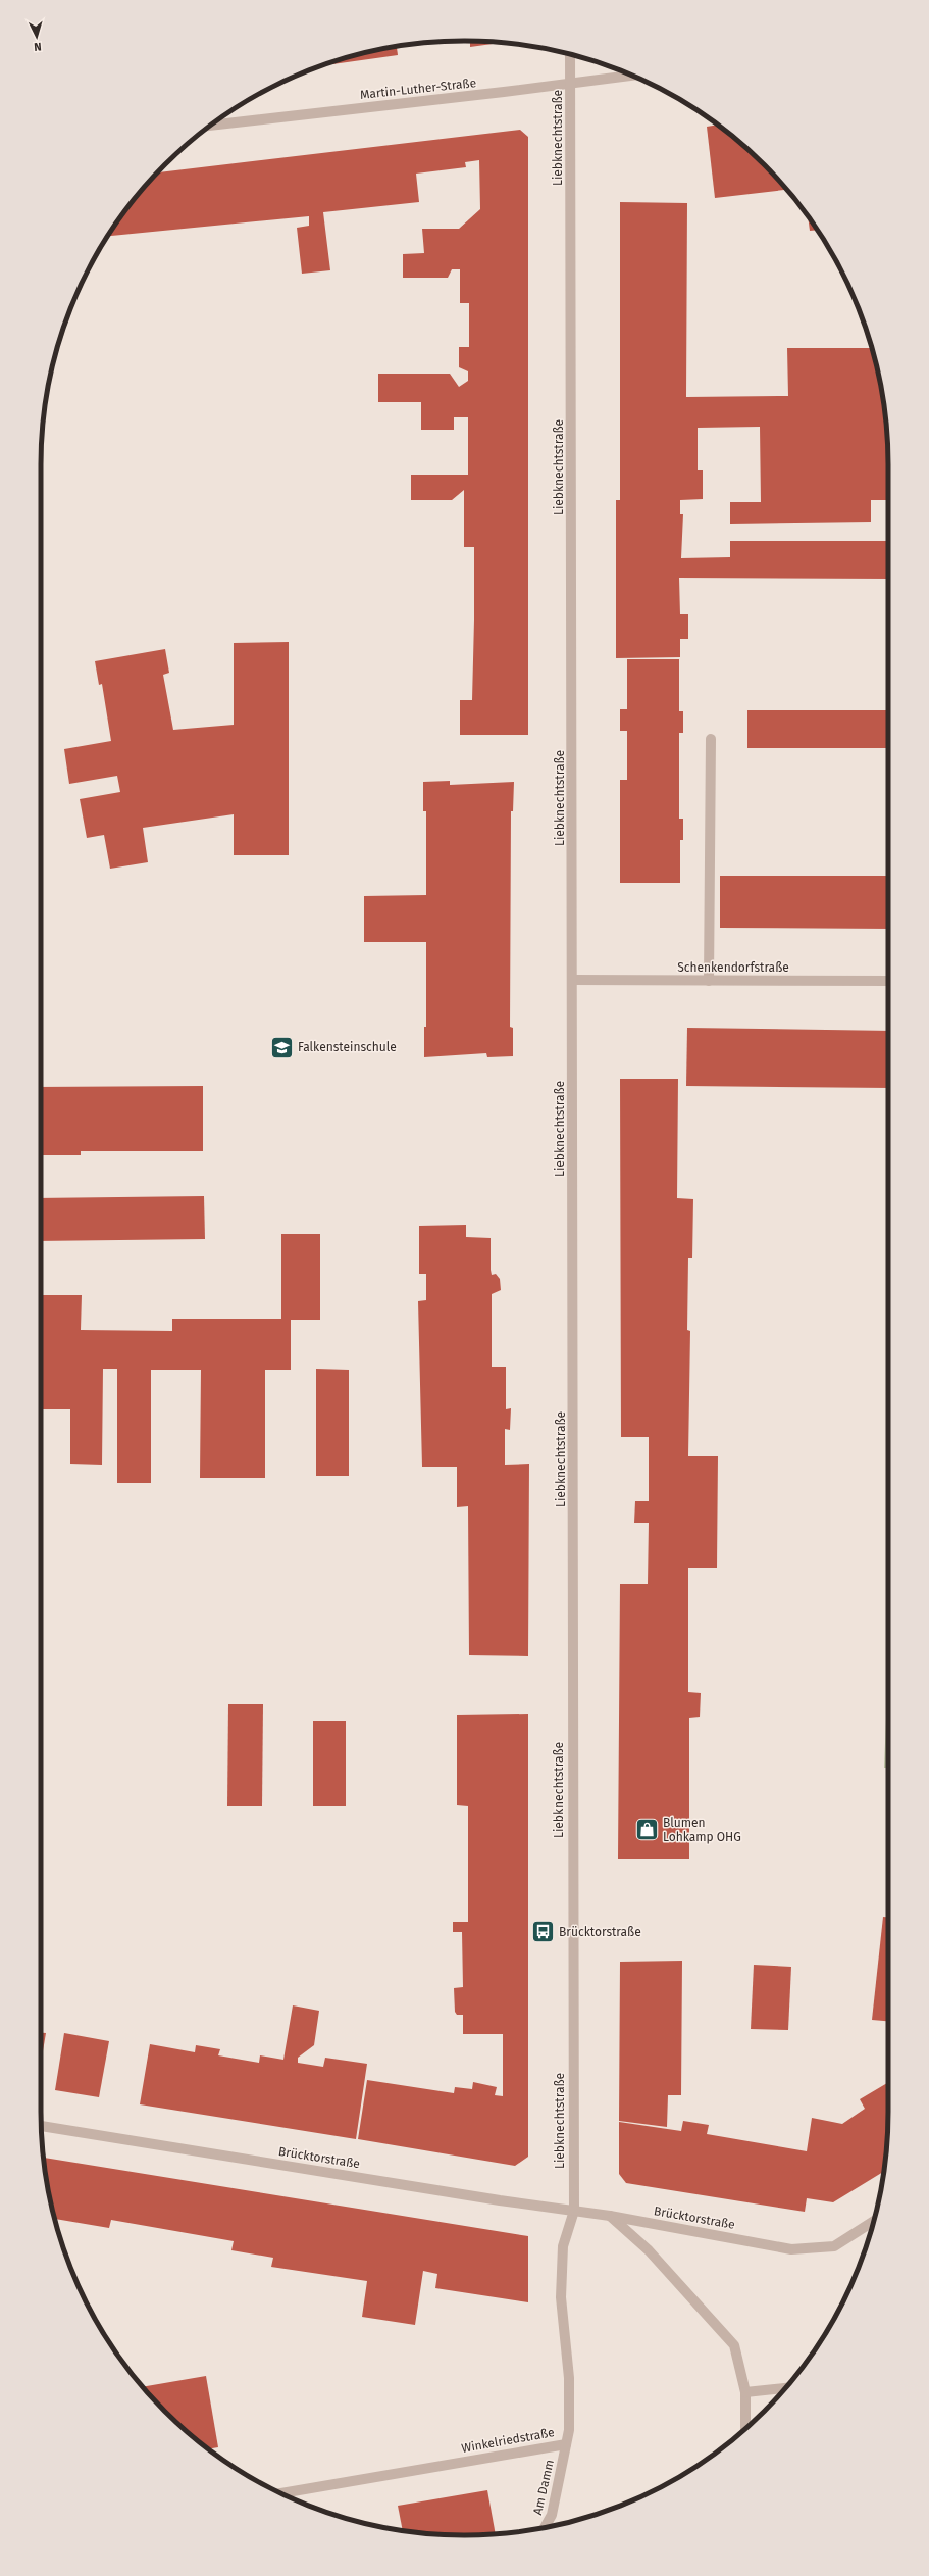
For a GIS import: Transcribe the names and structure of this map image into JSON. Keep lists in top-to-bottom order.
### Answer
{
  "streets": {
    "street": [
      "Martin-Luther-Straße",
      "Liebknechtstraße",
      "Schenkendorfstraße",
      "Brücktorstraße",
      "Winkelriedstraße",
      "Am Damm"
    ]
  },
  "crossings": [
    ["Martin-Luther-Straße", "Liebknechtstraße"],
    ["Liebknechtstraße", "Schenkendorfstraße"],
    ["Liebknechtstraße", "Brücktorstraße"],
    ["Liebknechtstraße", "Winkelriedstraße"],
    ["Brücktorstraße", "Winkelriedstraße"],
    ["Winkelriedstraße", "Am Damm"]
  ],
  "places": {
    "school or university": ["Falkensteinschule"],
    "shop": ["Blumen Lohkamp OHG"],
    "bus stop": ["Brücktorstraße"]
  },
  "north": "bottom"
}
